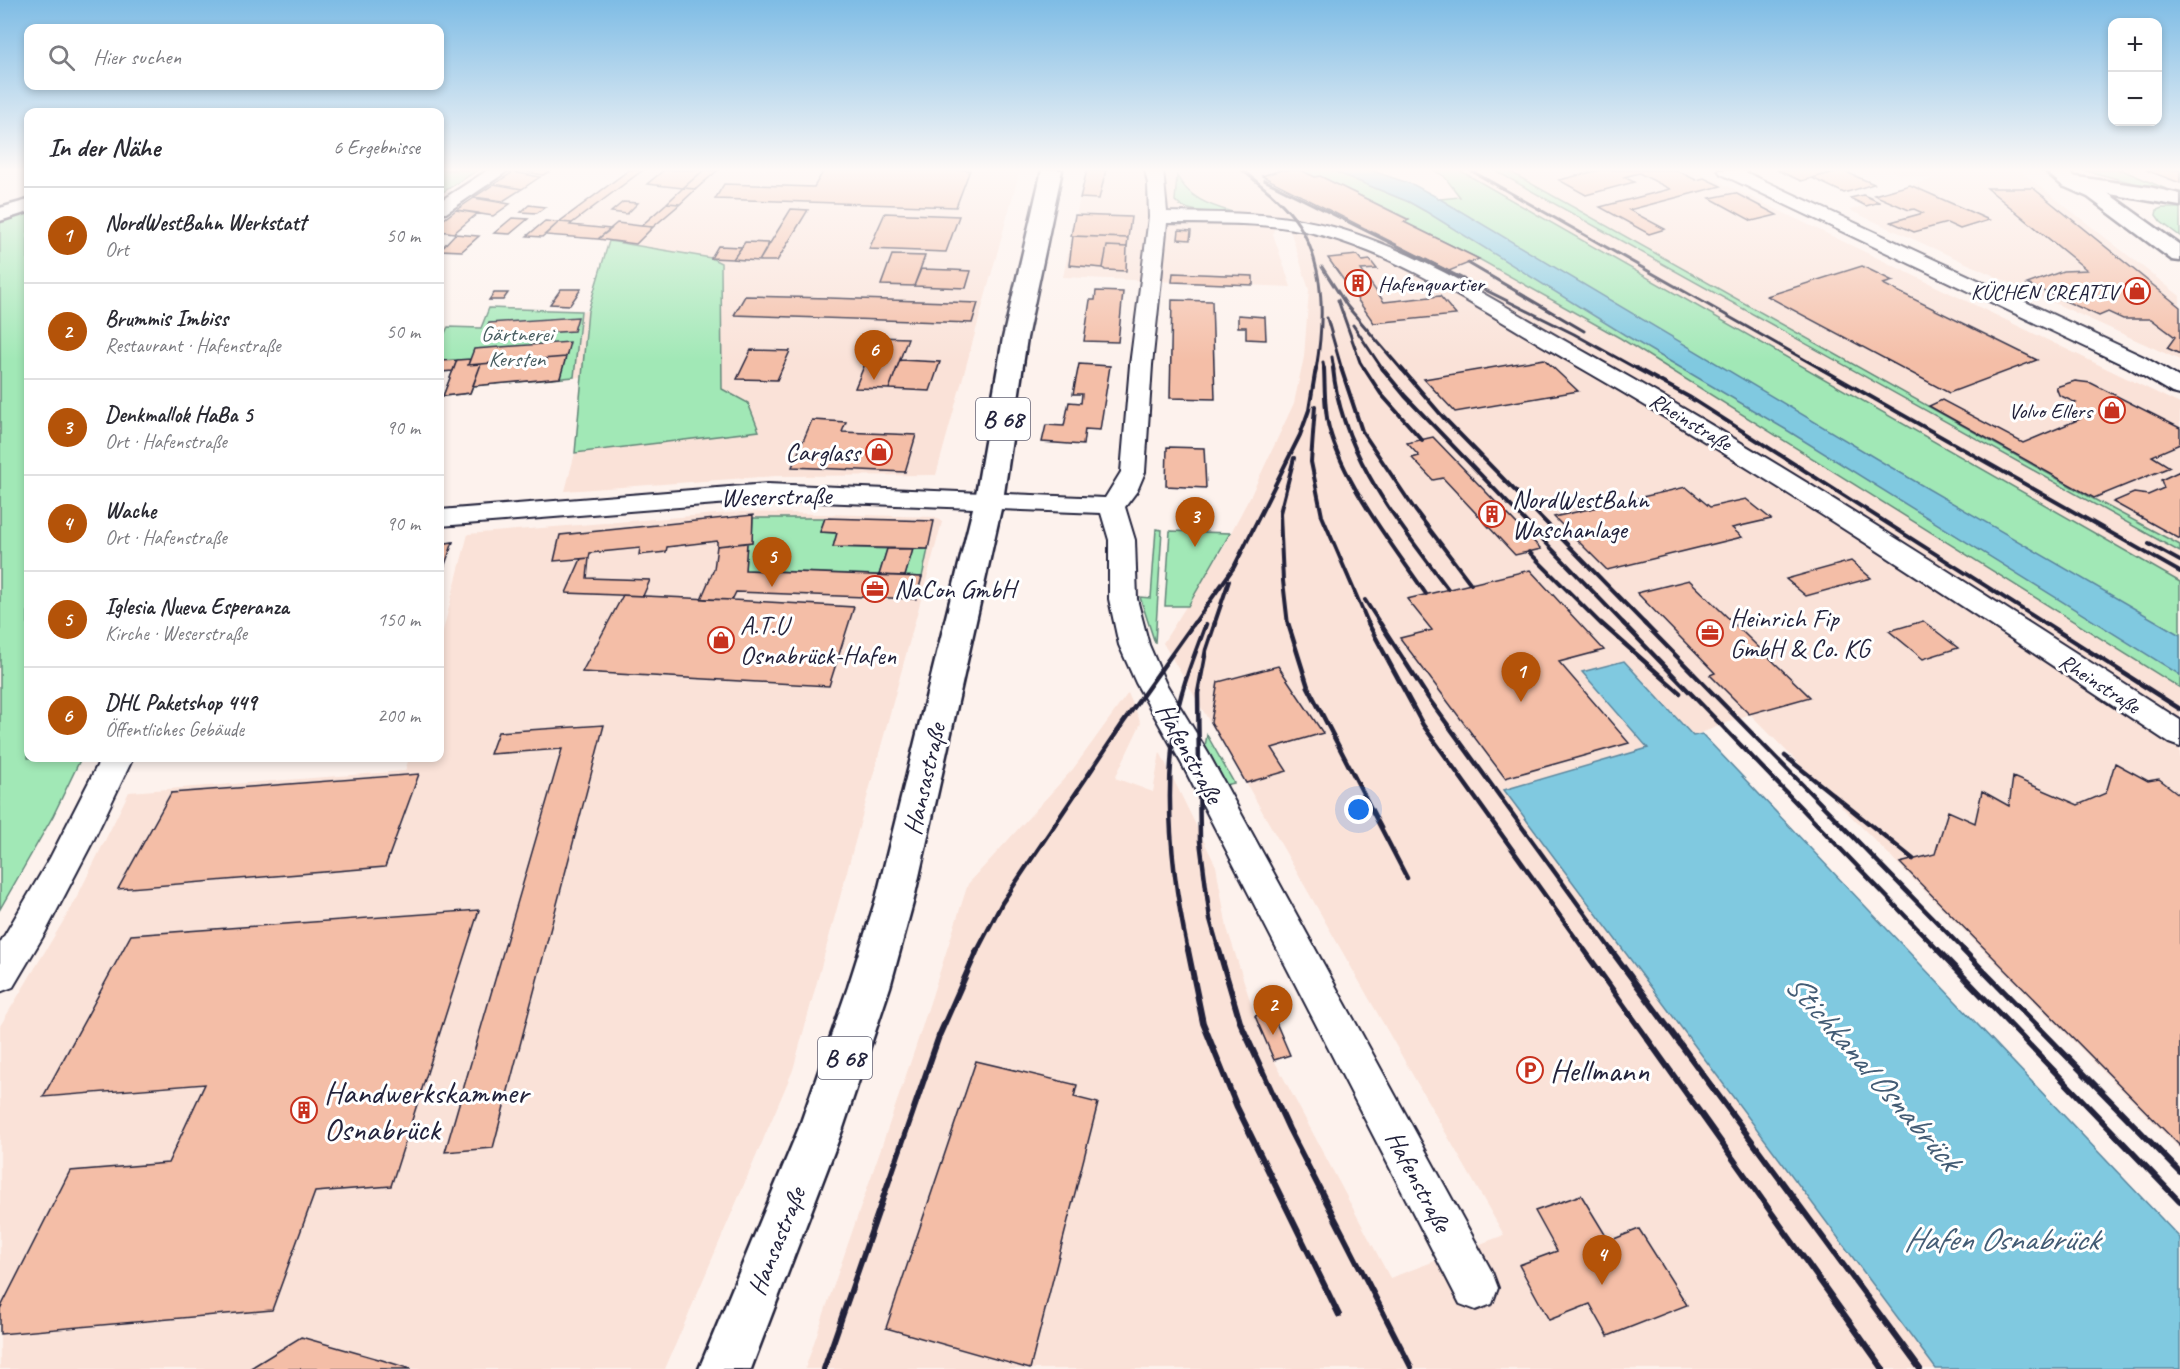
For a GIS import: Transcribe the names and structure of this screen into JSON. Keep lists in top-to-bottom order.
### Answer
{
  "streets": {
    "main road": ["B 68", "Hansastraße"],
    "street": ["Rheinstraße", "Weserstraße", "Hafenstraße"]
  },
  "crossings": [
    ["Weserstraße", "Hafenstraße"],
    ["Weserstraße", "Hansastraße"]
  ],
  "water": ["Stichkanal Osnabrück", "Hafen Osnabrück"],
  "parks": ["Gärtnerei Kersten"],
  "places": {
    "building": ["Hafenquartier", "NordWestBahn Waschanlage", "Handwerkskammer Osnabrück"],
    "shop": [
      "KÜCHEN CREATIV",
      "Volvo Ellers",
      "Carglass",
      "A.T.U Osnabrück-Hafen"
    ],
    "office": ["NaCon GmbH", "Heinrich Fip GmbH & Co. KG"],
    "parking": ["Hellmann"]
  },
  "page": {
    "map_buttons": ["+", "−"],
    "search": "Hier suchen",
    "heading": ["In der Nähe", "6 Ergebnisse"],
    "list": [
      {
        "mark": "1",
        "name": "NordWestBahn Werkstatt",
        "note": "Ort",
        "value": "50 m"
      },
      {
        "mark": "2",
        "name": "Brummis Imbiss",
        "note": "Restaurant · Hafenstraße",
        "value": "50 m"
      },
      {
        "mark": "3",
        "name": "Denkmallok HaBa 5",
        "note": "Ort · Hafenstraße",
        "value": "90 m"
      },
      {
        "mark": "4",
        "name": "Wache",
        "note": "Ort · Hafenstraße",
        "value": "90 m"
      },
      {
        "mark": "5",
        "name": "Iglesia Nueva Esperanza",
        "note": "Kirche · Weserstraße",
        "value": "150 m"
      },
      {
        "mark": "6",
        "name": "DHL Paketshop 449",
        "note": "Öffentliches Gebäude",
        "value": "200 m"
      }
    ],
    "pins": [
      "6",
      "3",
      "5",
      "1",
      "2",
      "4"
    ]
  }
}
